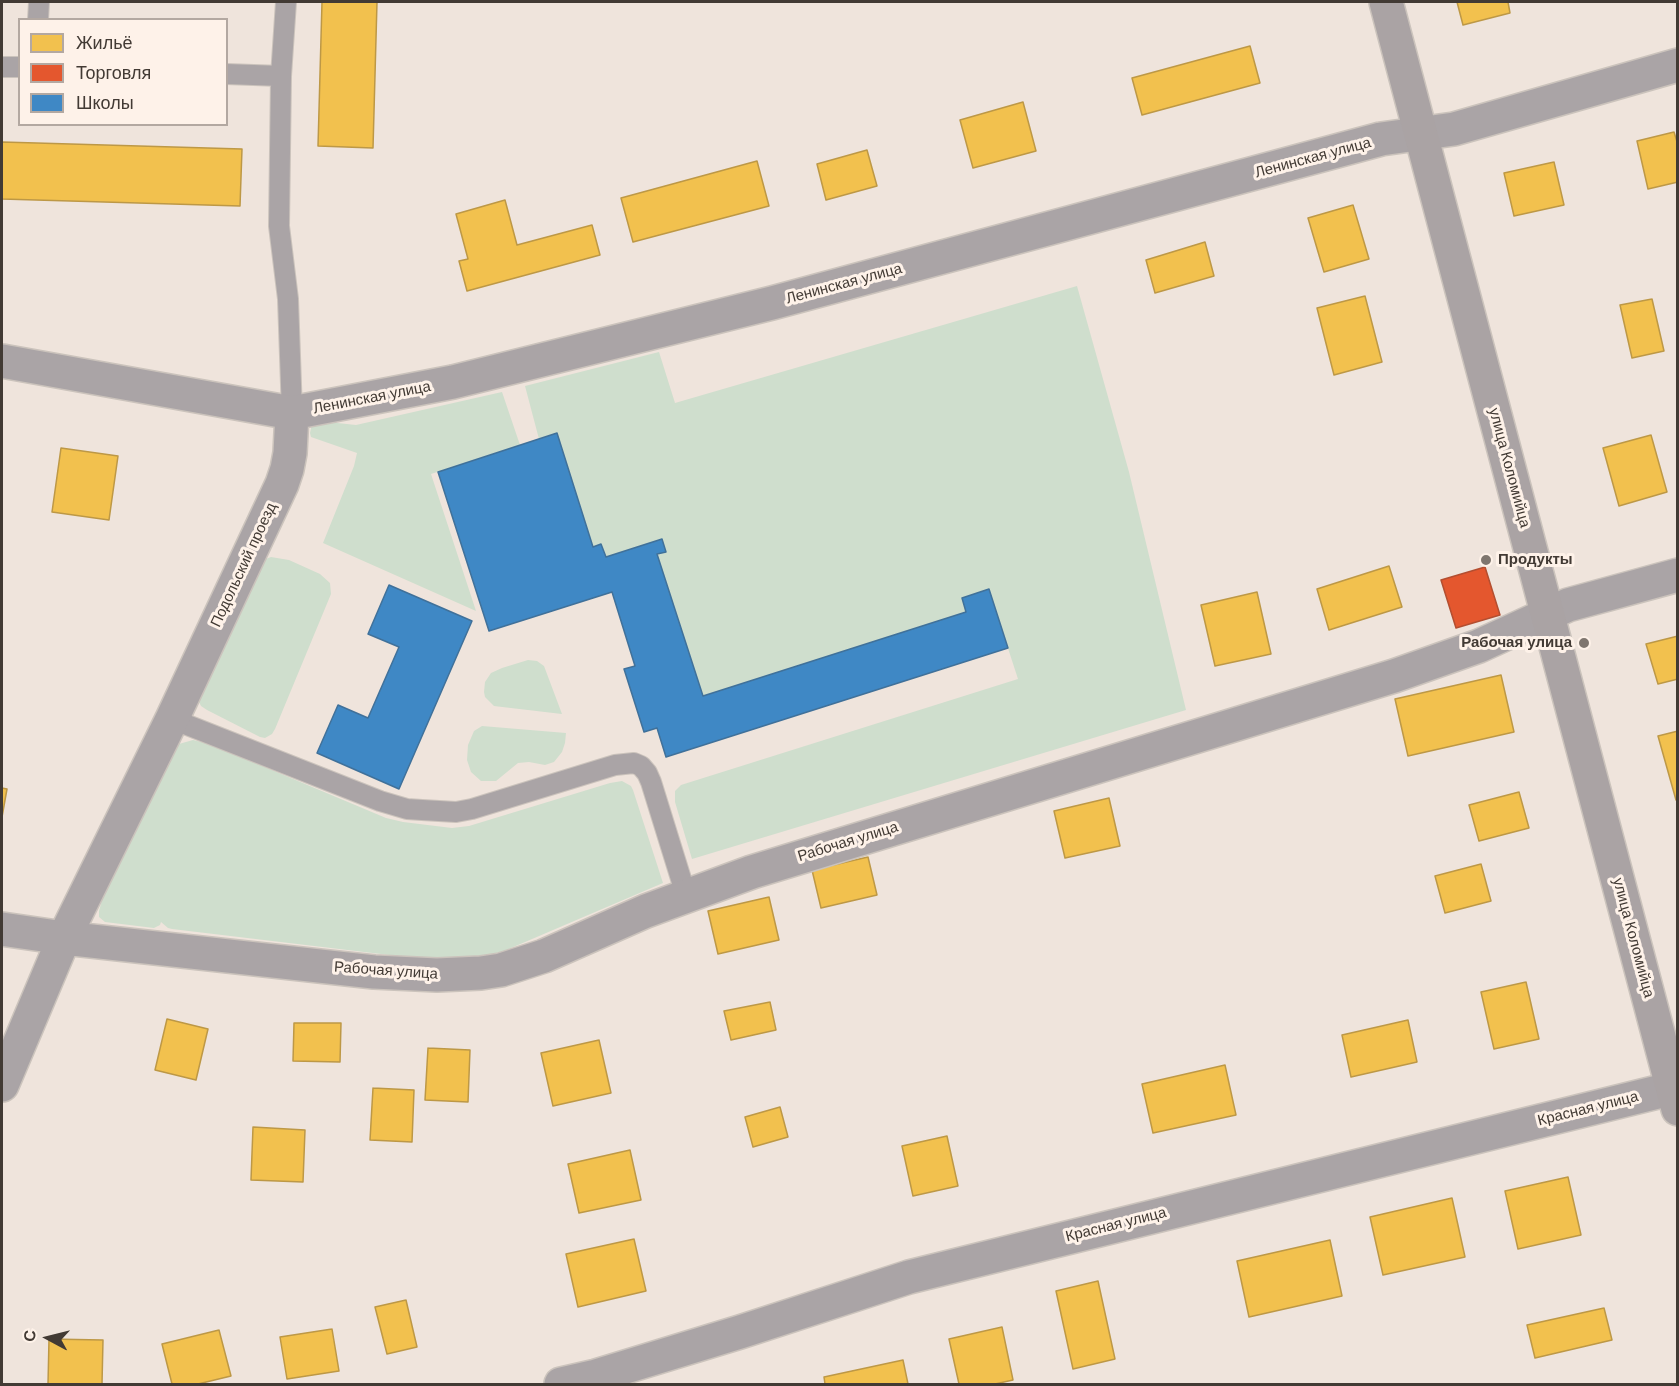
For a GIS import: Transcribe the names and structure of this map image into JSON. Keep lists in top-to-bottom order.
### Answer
{
  "streets": {
    "main road": ["улица Коломийца"],
    "street": [
      "Ленинская улица",
      "Подольский проезд",
      "Рабочая улица",
      "Красная улица"
    ]
  },
  "crossings": [
    ["Ленинская улица", "улица Коломийца"],
    ["Ленинская улица", "Подольский проезд"],
    ["улица Коломийца", "Рабочая улица"],
    ["улица Коломийца", "Красная улица"],
    ["Подольский проезд", "Рабочая улица"]
  ],
  "places": ["Продукты", "Рабочая улица"],
  "legend": ["Жильё", "Торговля", "Школы"],
  "north": "left"
}
